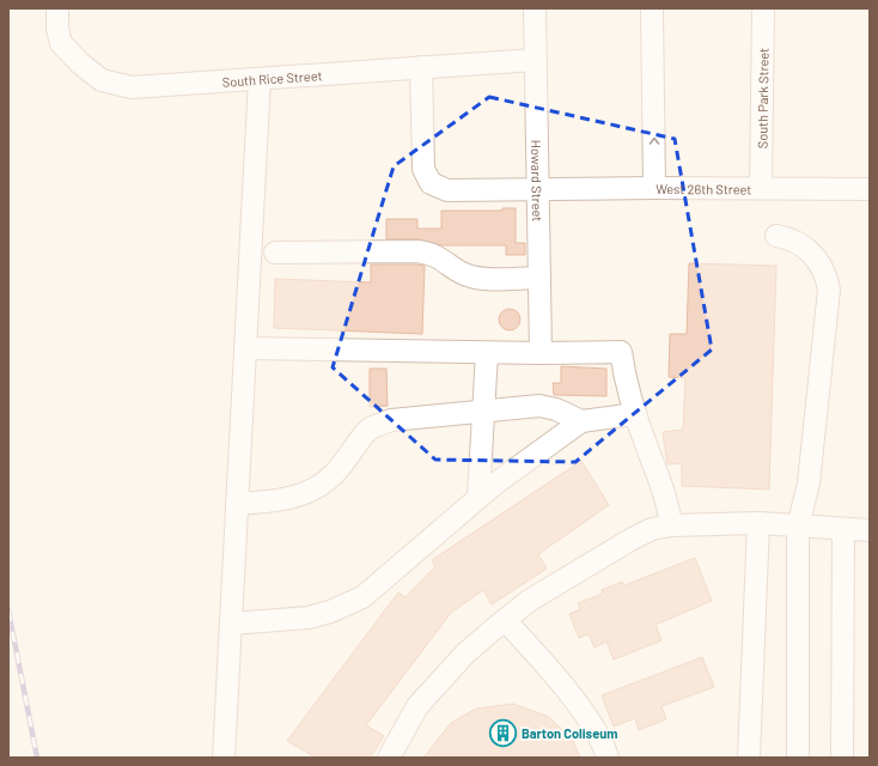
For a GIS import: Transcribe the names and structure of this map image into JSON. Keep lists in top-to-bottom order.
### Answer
{
  "streets": {
    "street": [
      "South Rice Street",
      "South Park Street",
      "Howard Street",
      "West 26th Street"
    ]
  },
  "crossings": [
    ["South Rice Street", "Howard Street"],
    ["South Rice Street", "West 26th Street"],
    ["South Park Street", "West 26th Street"],
    ["Howard Street", "West 26th Street"]
  ],
  "places": {
    "building": ["Barton Coliseum"]
  }
}
